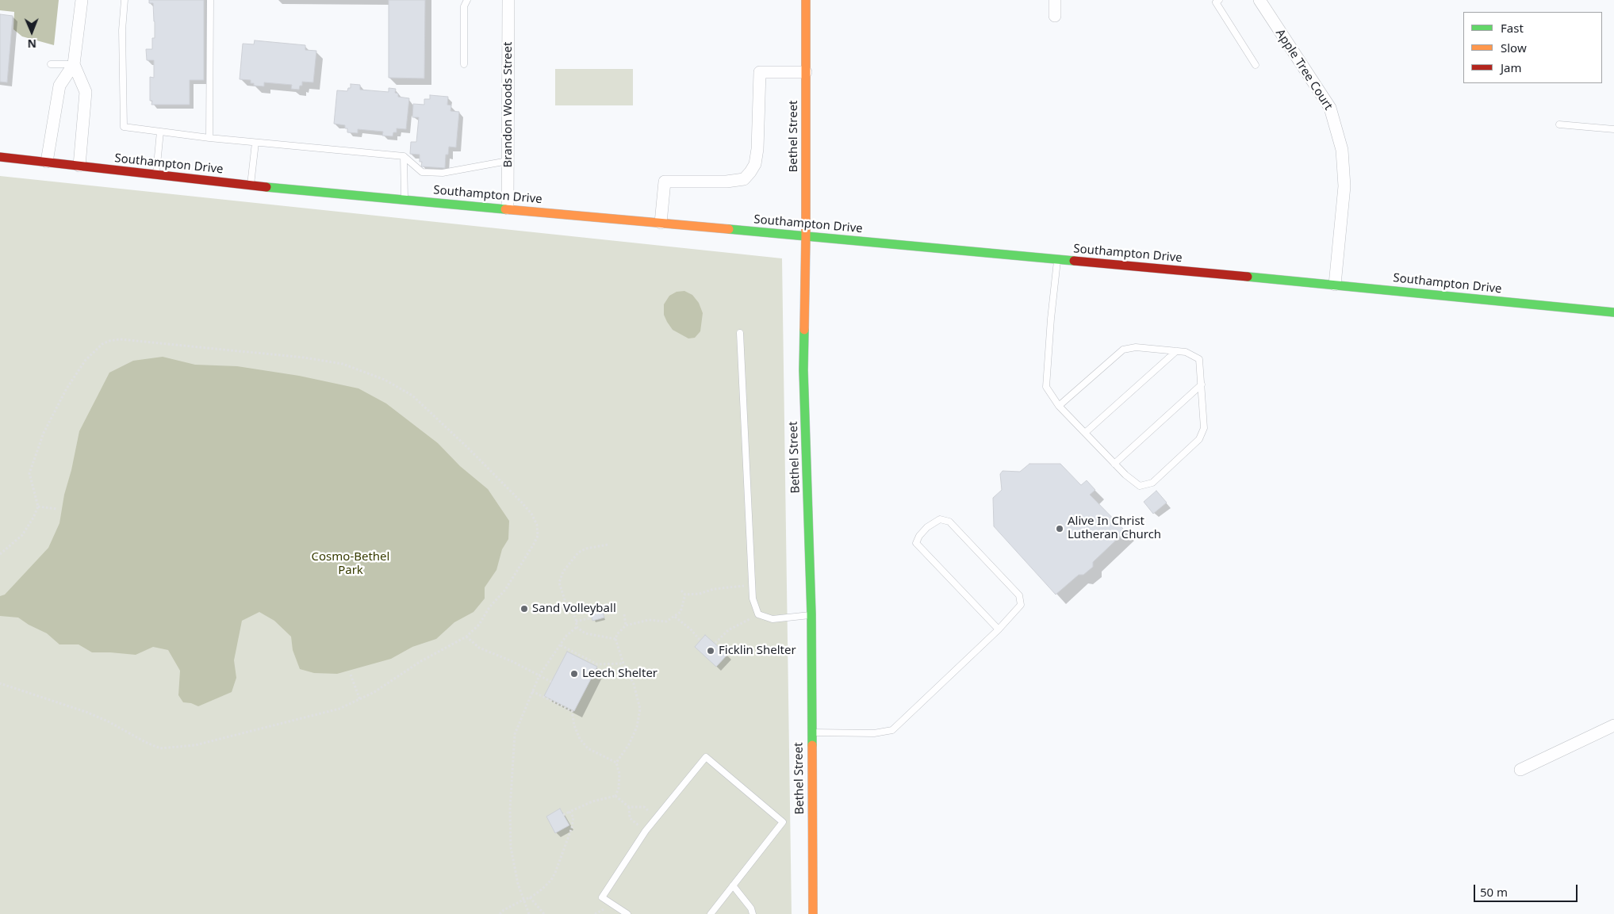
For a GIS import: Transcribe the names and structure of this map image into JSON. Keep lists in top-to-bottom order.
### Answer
{
  "streets": {
    "street": [
      "Apple Tree Court",
      "Brandon Woods Street",
      "Bethel Street",
      "Southampton Drive"
    ]
  },
  "crossings": [
    ["Apple Tree Court", "Southampton Drive"],
    ["Brandon Woods Street", "Southampton Drive"],
    ["Bethel Street", "Southampton Drive"]
  ],
  "parks": ["Cosmo-Bethel Park"],
  "places": [
    "Alive In Christ Lutheran Church",
    "Sand Volleyball",
    "Ficklin Shelter",
    "Leech Shelter"
  ],
  "legend": ["Fast", "Slow", "Jam"],
  "scale_bar": "50 m",
  "north": "bottom"
}
